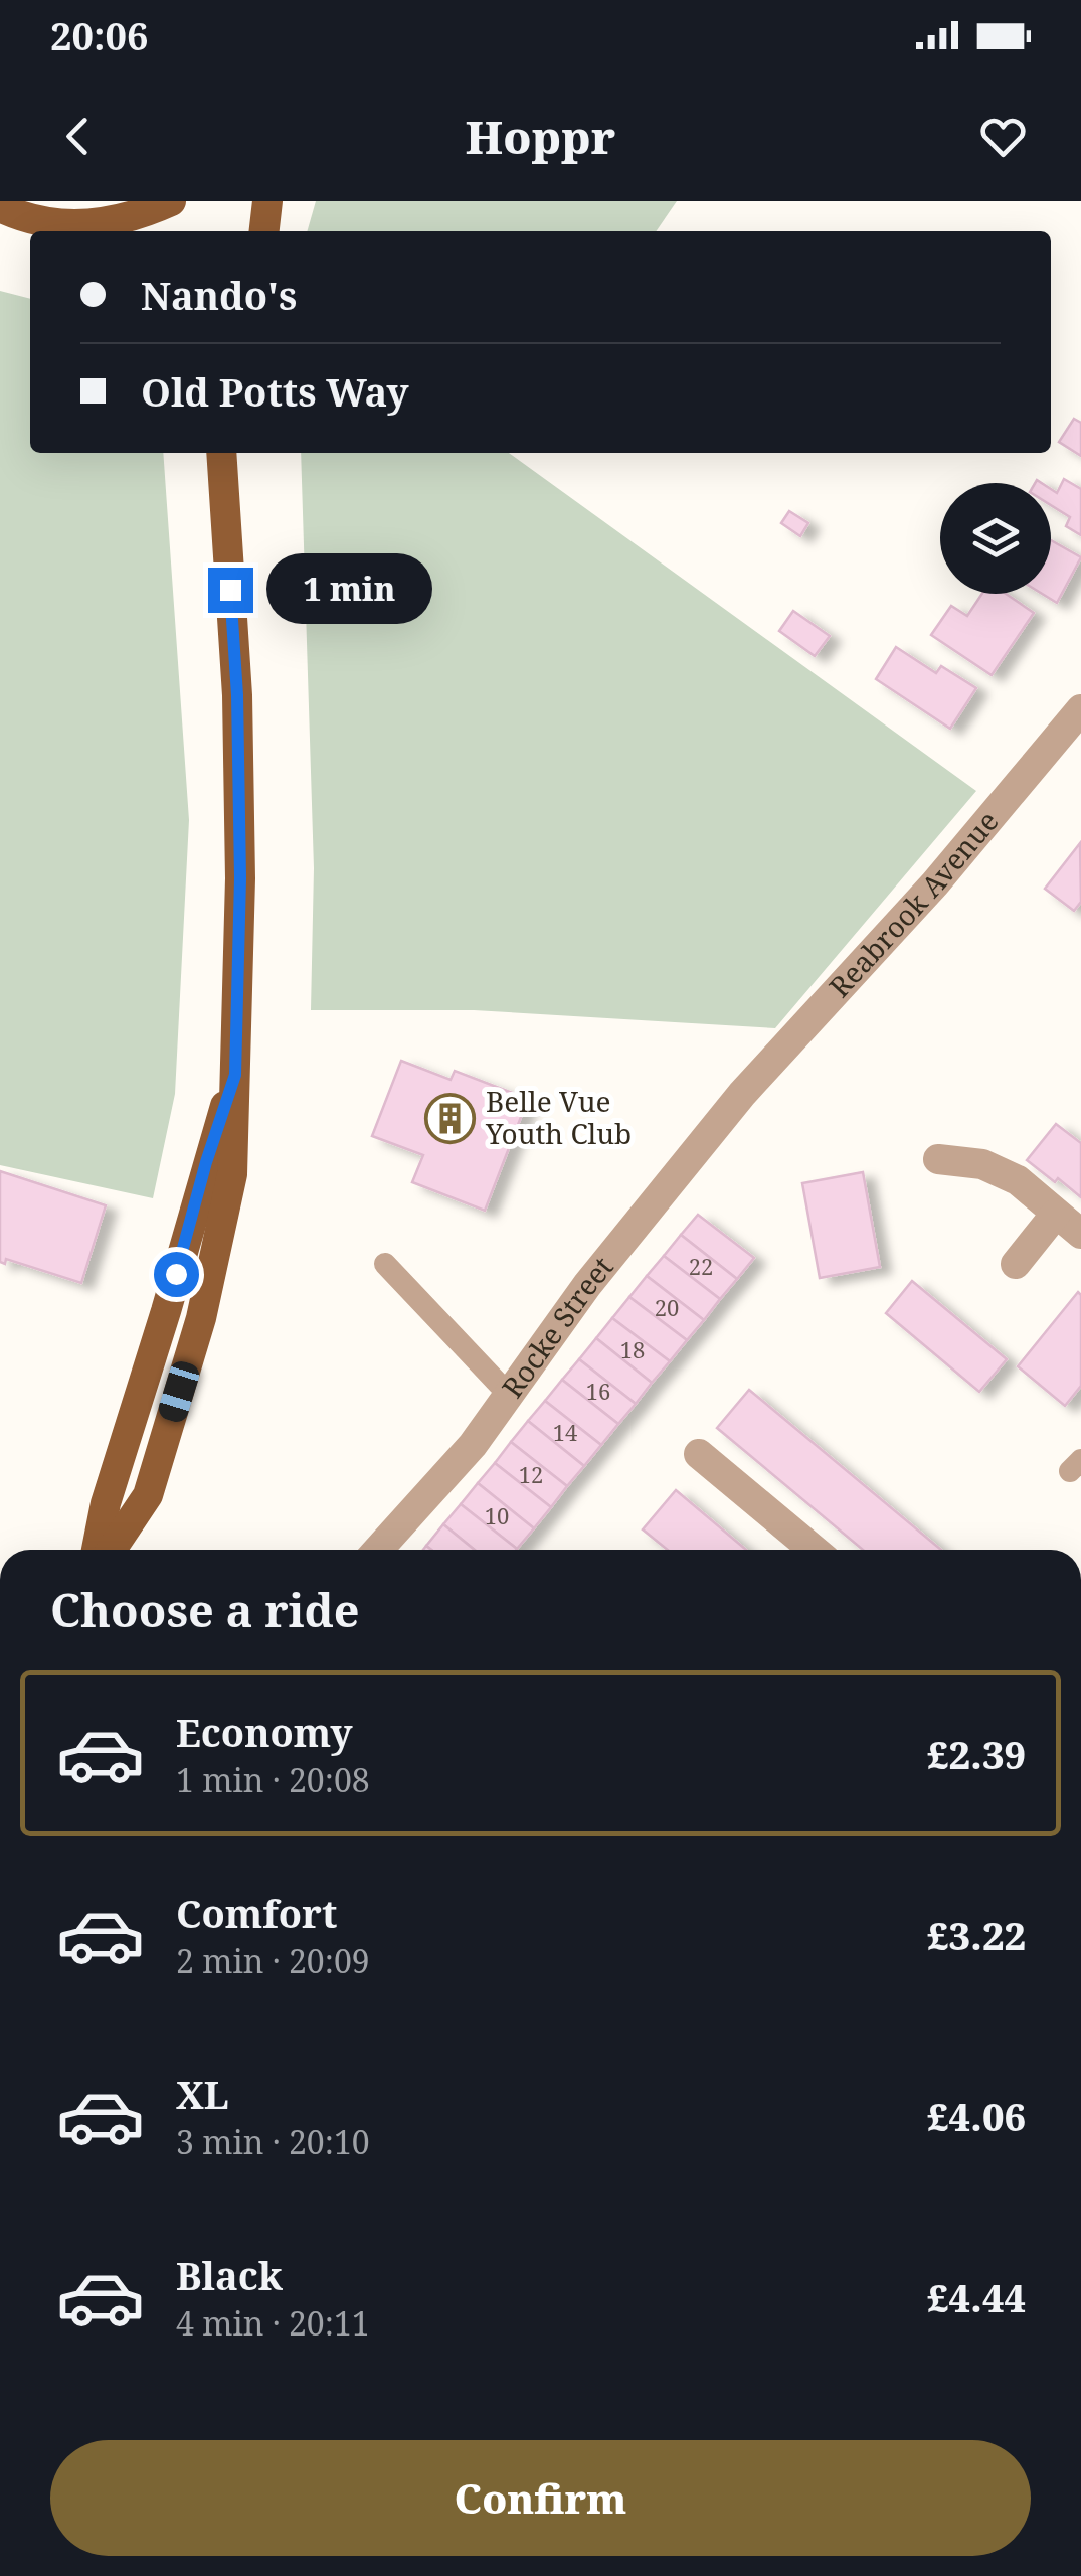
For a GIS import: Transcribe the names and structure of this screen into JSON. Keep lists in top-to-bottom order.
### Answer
{
  "streets": {
    "street": ["Reabrook Avenue", "Rocke Street"]
  },
  "crossings": [
    ["Reabrook Avenue", "Rocke Street"]
  ],
  "places": {
    "building": ["Belle Vue Youth Club"]
  },
  "house_numbers": [
    "22",
    "20",
    "18",
    "16",
    "14",
    "12",
    "10"
  ],
  "page": {
    "status": "20:06",
    "header": "Hoppr",
    "banner": ["Nando's", "Old Potts Way"],
    "bubble": "1 min",
    "heading": "Choose a ride",
    "list": [
      {
        "name": "Economy",
        "note": "1 min · 20:08",
        "value": "£2.39"
      },
      {
        "name": "Comfort",
        "note": "2 min · 20:09",
        "value": "£3.22"
      },
      {
        "name": "XL",
        "note": "3 min · 20:10",
        "value": "£4.06"
      },
      {
        "name": "Black",
        "note": "4 min · 20:11",
        "value": "£4.44"
      }
    ],
    "buttons": "Confirm"
  }
}
